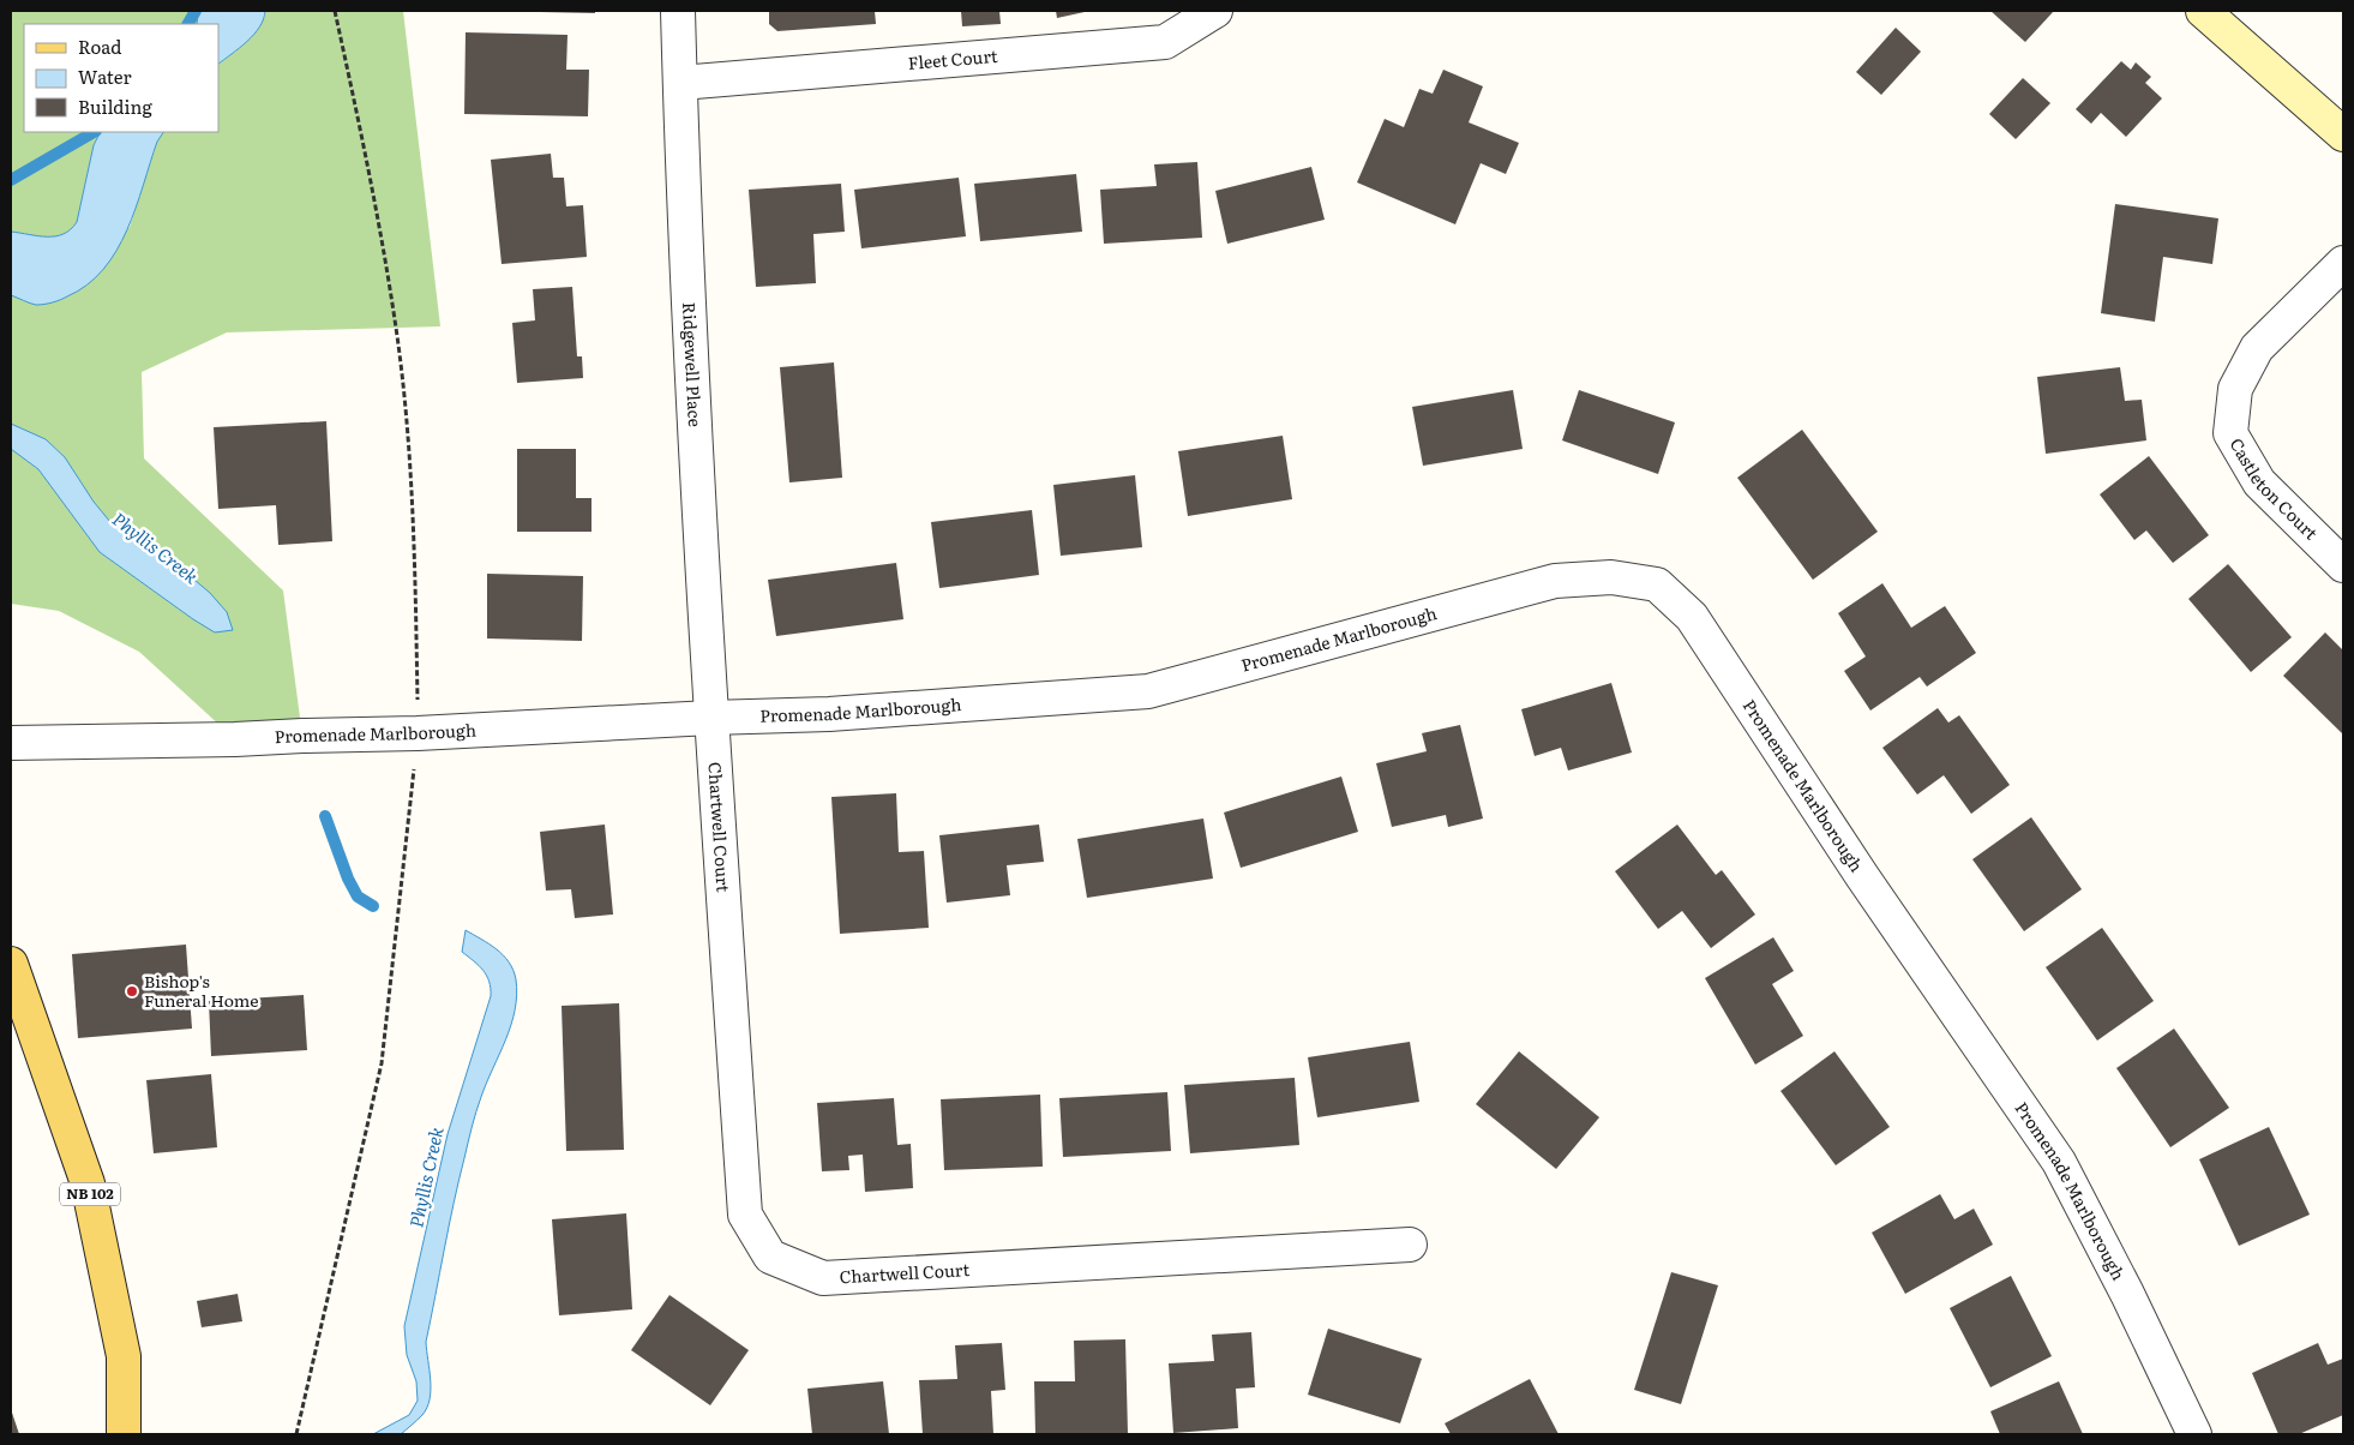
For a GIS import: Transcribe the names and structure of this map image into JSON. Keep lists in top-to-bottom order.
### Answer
{
  "streets": {
    "main road": ["NB 102"],
    "street": [
      "Fleet Court",
      "Ridgewell Place",
      "Castleton Court",
      "Promenade Marlborough",
      "Chartwell Court"
    ]
  },
  "crossings": [
    ["Fleet Court", "Ridgewell Place"],
    ["Ridgewell Place", "Promenade Marlborough"],
    ["Ridgewell Place", "Chartwell Court"],
    ["Promenade Marlborough", "Chartwell Court"]
  ],
  "water": ["Phyllis Creek"],
  "places": ["Bishop's Funeral Home"],
  "legend": ["Road", "Water", "Building"]
}
